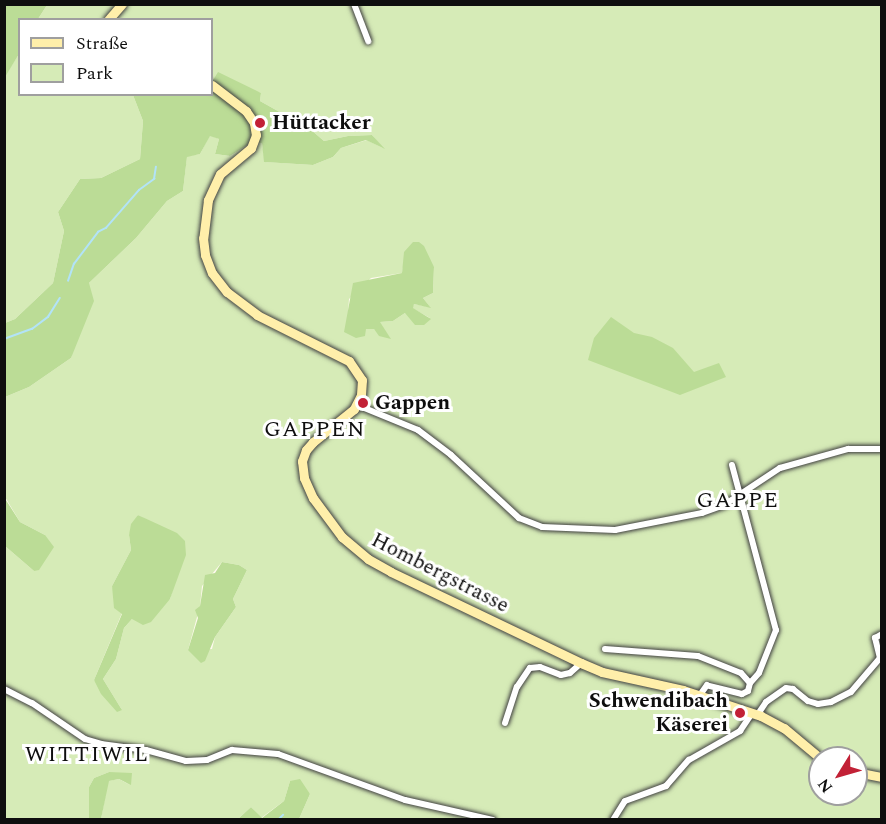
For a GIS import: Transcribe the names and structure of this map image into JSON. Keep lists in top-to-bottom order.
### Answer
{
  "streets": {
    "street": ["Hombergstrasse"]
  },
  "districts": ["GAPPEN", "GAPPE", "WITTIWIL"],
  "places": ["Hüttacker", "Gappen", "Schwendibach Käserei"],
  "legend": ["Straße", "Park"],
  "north": "bottom left"
}
